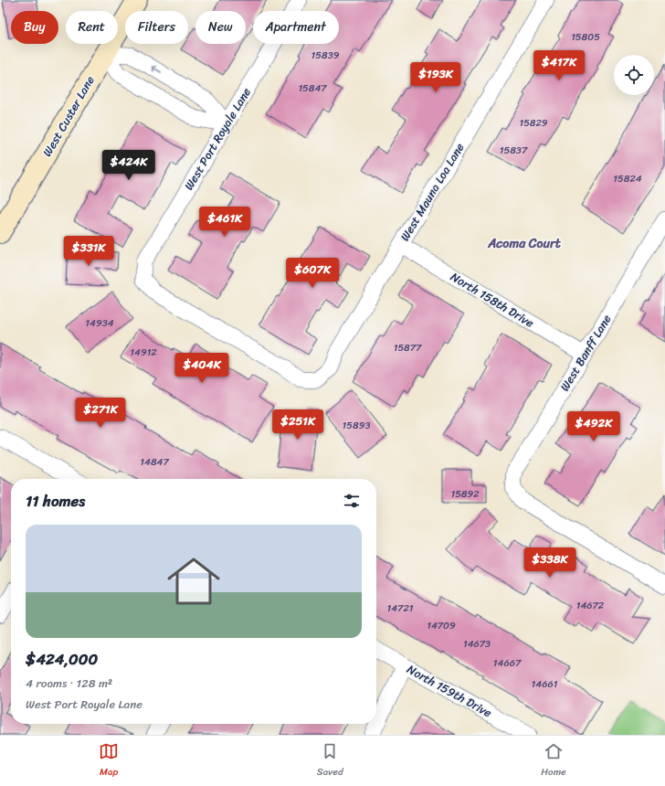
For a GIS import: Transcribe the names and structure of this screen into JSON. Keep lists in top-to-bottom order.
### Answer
{
  "streets": {
    "street": [
      "West Custer Lane",
      "West Port Royale Lane",
      "West Mauna Loa Lane",
      "North 158th Drive",
      "West Banff Lane",
      "North 159th Drive"
    ]
  },
  "crossings": [
    ["West Port Royale Lane", "West Mauna Loa Lane"],
    ["West Mauna Loa Lane", "North 158th Drive"],
    ["North 158th Drive", "West Banff Lane"]
  ],
  "districts": ["Acoma Court"],
  "house_numbers": [
    "15805",
    "15839",
    "15847",
    "15829",
    "15837",
    "15824",
    "14934",
    "15877",
    "14912",
    "15893",
    "14847",
    "15892",
    "14672",
    "14721",
    "14709",
    "14673",
    "14667",
    "14661"
  ],
  "page": {
    "chip": [
      "Buy",
      "Rent",
      "Filters",
      "New",
      "Apartment"
    ],
    "price": [
      "$417K",
      "$193K",
      "$424K",
      "$461K",
      "$331K",
      "$607K",
      "$404K",
      "$271K",
      "$251K",
      "$492K",
      "$338K"
    ],
    "heading": "11 homes",
    "list": [
      {
        "name": "$424,000",
        "note": "4 rooms · 128 m² · West Port Royale Lane"
      }
    ],
    "tabs": ["Map", "Saved", "Home"]
  }
}
